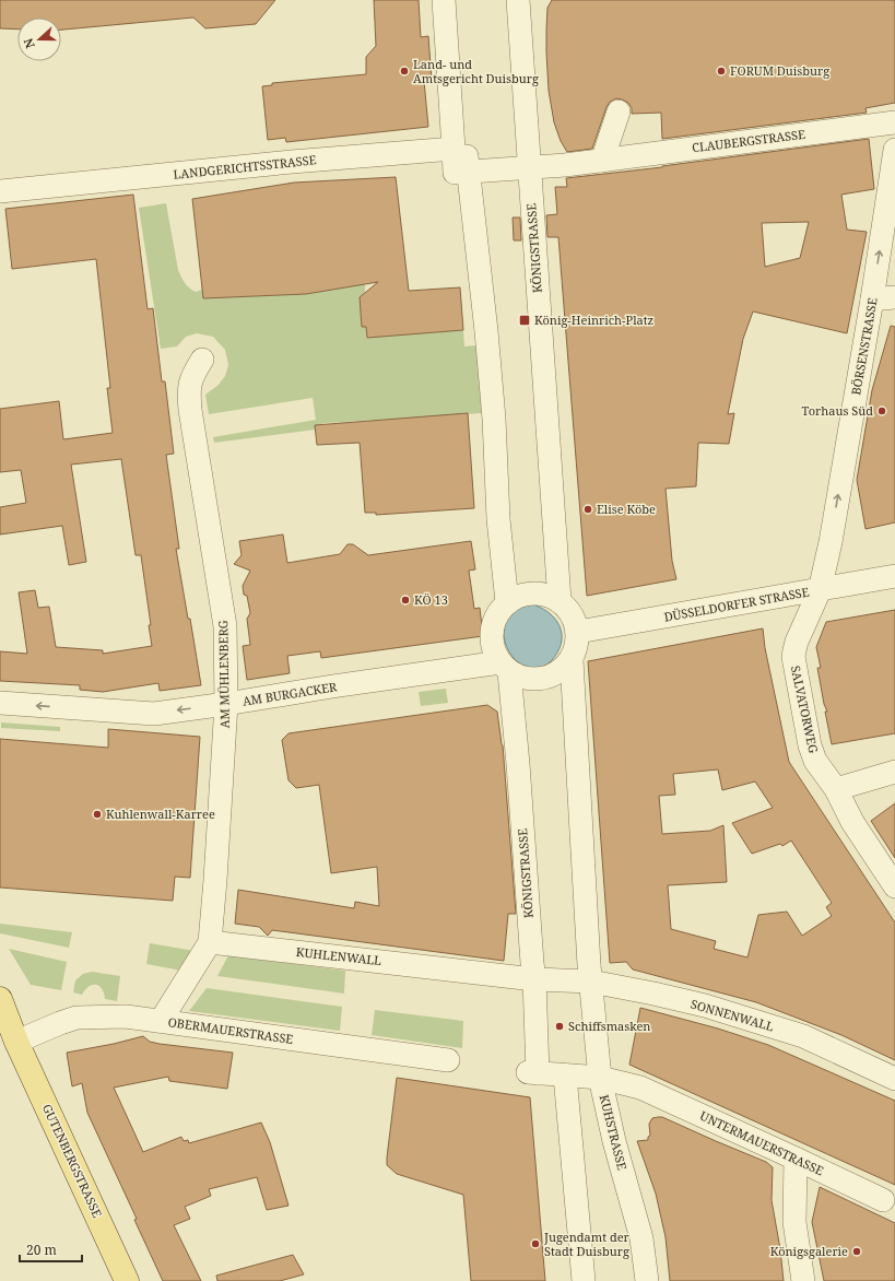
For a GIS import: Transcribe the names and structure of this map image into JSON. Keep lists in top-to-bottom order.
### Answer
{
  "streets": {
    "main road": ["GUTENBERGSTRASSE"],
    "street": [
      "CLAUBERGSTRASSE",
      "LANDGERICHTSSTRASSE",
      "KÖNIGSTRASSE",
      "BÖRSENSTRASSE",
      "DÜSSELDORFER STRASSE",
      "AM MÜHLENBERG",
      "AM BURGACKER",
      "SALVATORWEG",
      "KUHLENWALL",
      "SONNENWALL",
      "OBERMAUERSTRASSE",
      "KUHSTRASSE",
      "UNTERMAUERSTRASSE"
    ]
  },
  "crossings": [
    ["CLAUBERGSTRASSE", "LANDGERICHTSSTRASSE"],
    ["CLAUBERGSTRASSE", "KÖNIGSTRASSE"],
    ["KÖNIGSTRASSE", "DÜSSELDORFER STRASSE"],
    ["KÖNIGSTRASSE", "AM BURGACKER"],
    ["KÖNIGSTRASSE", "KUHLENWALL"],
    ["BÖRSENSTRASSE", "SALVATORWEG"],
    ["DÜSSELDORFER STRASSE", "AM BURGACKER"],
    ["DÜSSELDORFER STRASSE", "SALVATORWEG"],
    ["AM MÜHLENBERG", "AM BURGACKER"],
    ["AM MÜHLENBERG", "KUHLENWALL"],
    ["KUHLENWALL", "SONNENWALL"],
    ["SONNENWALL", "KUHSTRASSE"],
    ["OBERMAUERSTRASSE", "GUTENBERGSTRASSE"],
    ["KUHSTRASSE", "UNTERMAUERSTRASSE"]
  ],
  "one_way": ["BÖRSENSTRASSE", "AM BURGACKER"],
  "places": {
    "other": [
      "Land- und Amtsgericht Duisburg",
      "FORUM Duisburg",
      "Torhaus Süd",
      "Elise Köbe",
      "KÖ 13",
      "Kuhlenwall-Karree",
      "Schiffsmasken",
      "Jugendamt der Stadt Duisburg",
      "Königsgalerie"
    ],
    "transit": ["König-Heinrich-Platz"]
  },
  "scale_bar": "20 m",
  "north": "left"
}
